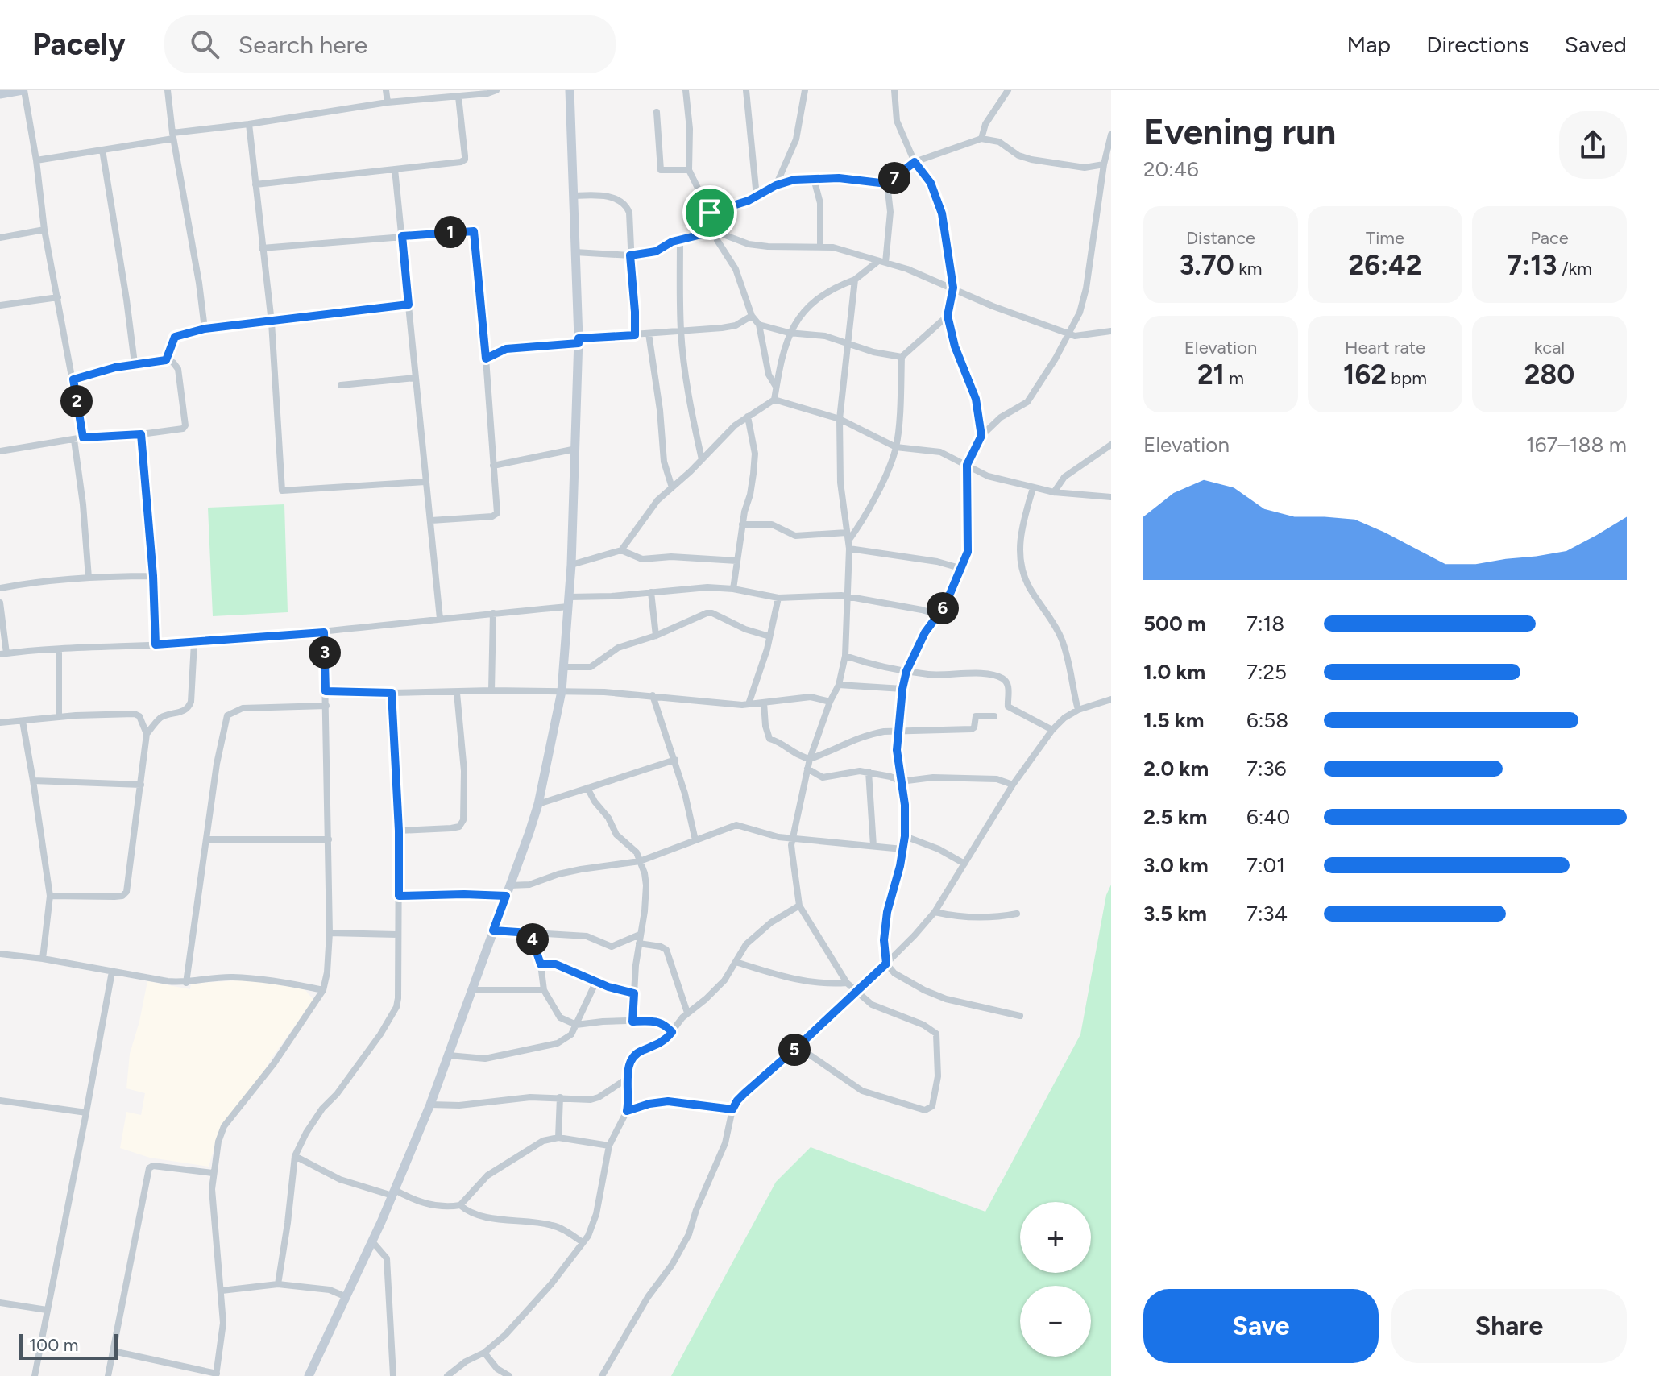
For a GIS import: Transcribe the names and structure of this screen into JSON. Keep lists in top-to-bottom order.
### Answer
{
  "scale_bar": "100 m",
  "page": {
    "header": "Pacely",
    "search": "Search here",
    "nav": ["Map", "Directions", "Saved"],
    "heading": ["Evening run", "20:46"],
    "pins": [
      "7",
      "1",
      "2",
      "6",
      "3",
      "4",
      "5"
    ],
    "stats": [
      ["Distance", "3.70 km"],
      ["Time", "26:42"],
      ["Pace", "7:13 /km"],
      ["Elevation", "21 m"],
      ["Heart rate", "162 bpm"],
      ["kcal", "280"]
    ],
    "chart": ["Elevation", "167–188 m"],
    "list": [
      {
        "name": "500 m",
        "note": "7:18"
      },
      {
        "name": "1.0 km",
        "note": "7:25"
      },
      {
        "name": "1.5 km",
        "note": "6:58"
      },
      {
        "name": "2.0 km",
        "note": "7:36"
      },
      {
        "name": "2.5 km",
        "note": "6:40"
      },
      {
        "name": "3.0 km",
        "note": "7:01"
      },
      {
        "name": "3.5 km",
        "note": "7:34"
      }
    ],
    "map_buttons": ["+", "−"],
    "buttons": ["Save", "Share"],
    "scale": "100 m"
  }
}
